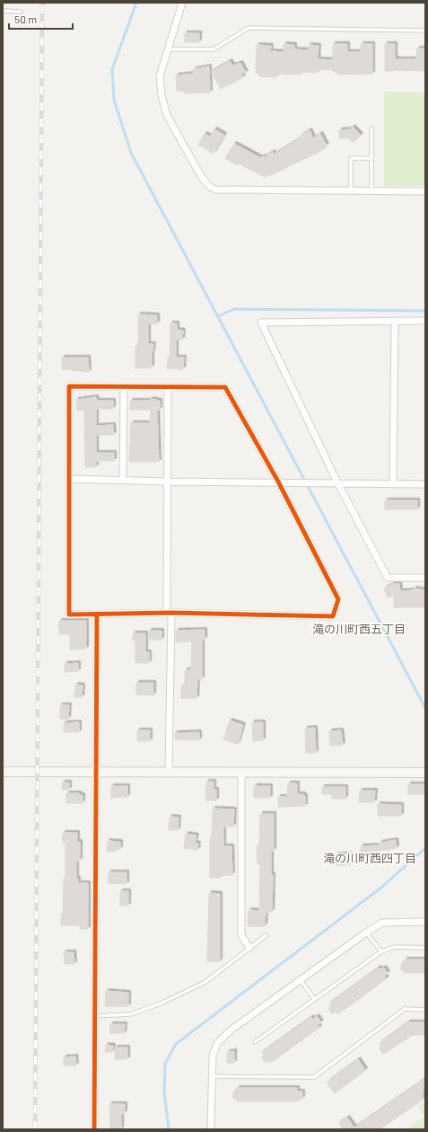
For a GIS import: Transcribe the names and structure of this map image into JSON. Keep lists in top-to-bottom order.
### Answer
{
  "districts": ["滝の川町西五丁目", "滝の川町西四丁目"],
  "scale_bar": "50 m"
}
